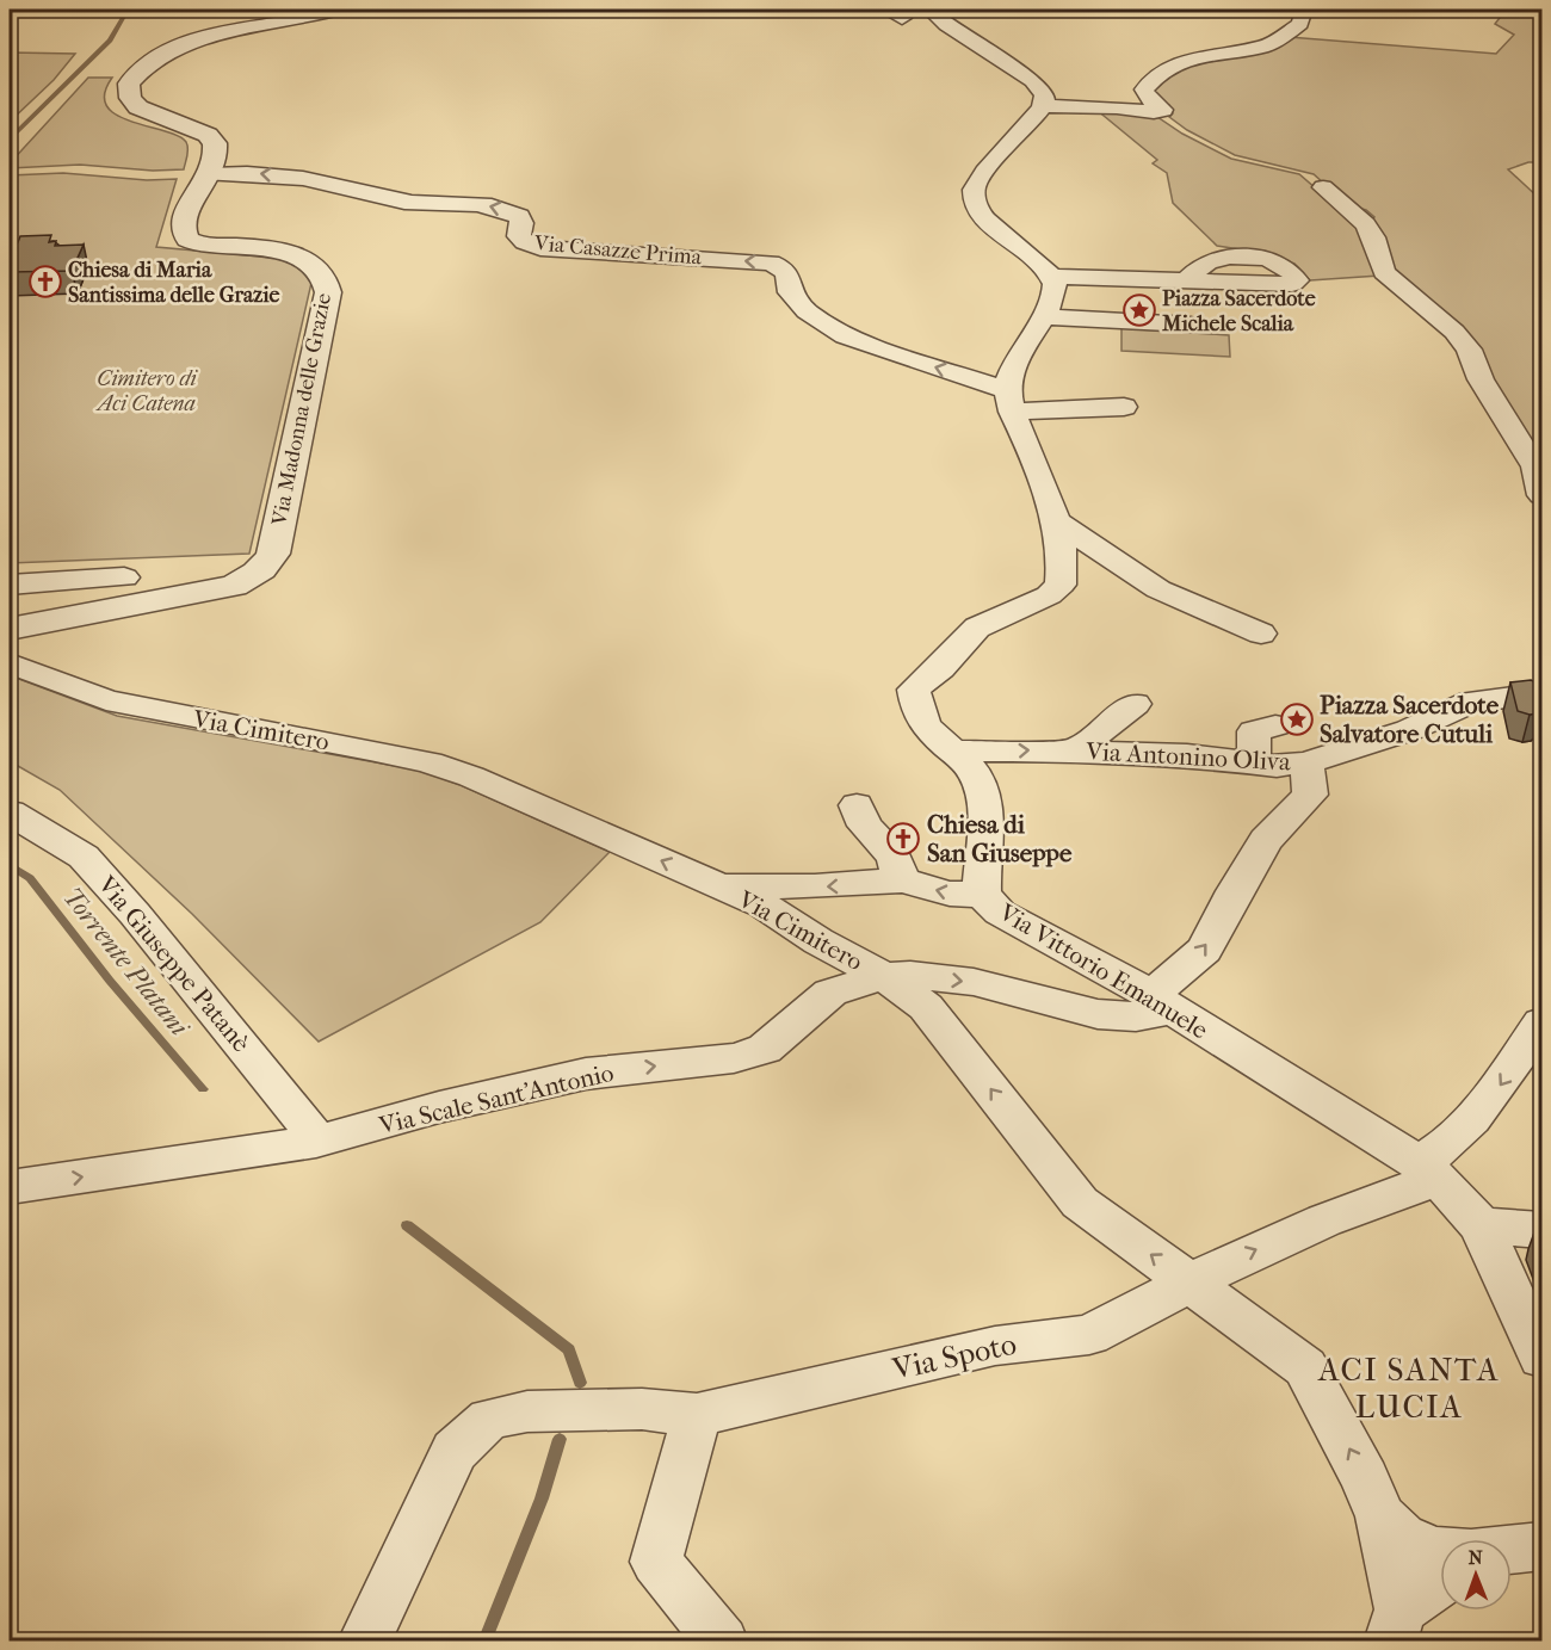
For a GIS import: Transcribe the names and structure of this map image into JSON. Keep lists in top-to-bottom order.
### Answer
{
  "streets": {
    "street": [
      "Via Casazze Prima",
      "Via Madonna delle Grazie",
      "Via Cimitero",
      "Via Antonino Oliva",
      "Via Giuseppe Patanè",
      "Via Vittorio Emanuele",
      "Via Scale Sant'Antonio",
      "Via Spoto"
    ]
  },
  "crossings": [
    ["Via Casazze Prima", "Via Madonna delle Grazie"],
    ["Via Casazze Prima", "Via Vittorio Emanuele"],
    ["Via Cimitero", "Via Scale Sant'Antonio"],
    ["Via Cimitero", "Via Spoto"],
    ["Via Antonino Oliva", "Via Vittorio Emanuele"],
    ["Via Giuseppe Patanè", "Via Scale Sant'Antonio"],
    ["Via Vittorio Emanuele", "Via Scale Sant'Antonio"],
    ["Via Vittorio Emanuele", "Via Spoto"]
  ],
  "one_way": ["Via Casazze Prima", "Via Cimitero", "Via Scale Sant'Antonio"],
  "districts": ["ACI SANTA LUCIA"],
  "water": ["Torrente Platani"],
  "parks": ["Cimitero di Aci Catena"],
  "places": {
    "church": ["Chiesa di Maria Santissima delle Grazie", "Chiesa di San Giuseppe"],
    "place": ["Piazza Sacerdote Michele Scalia", "Piazza Sacerdote Salvatore Cutuli"]
  },
  "north": "top"
}
